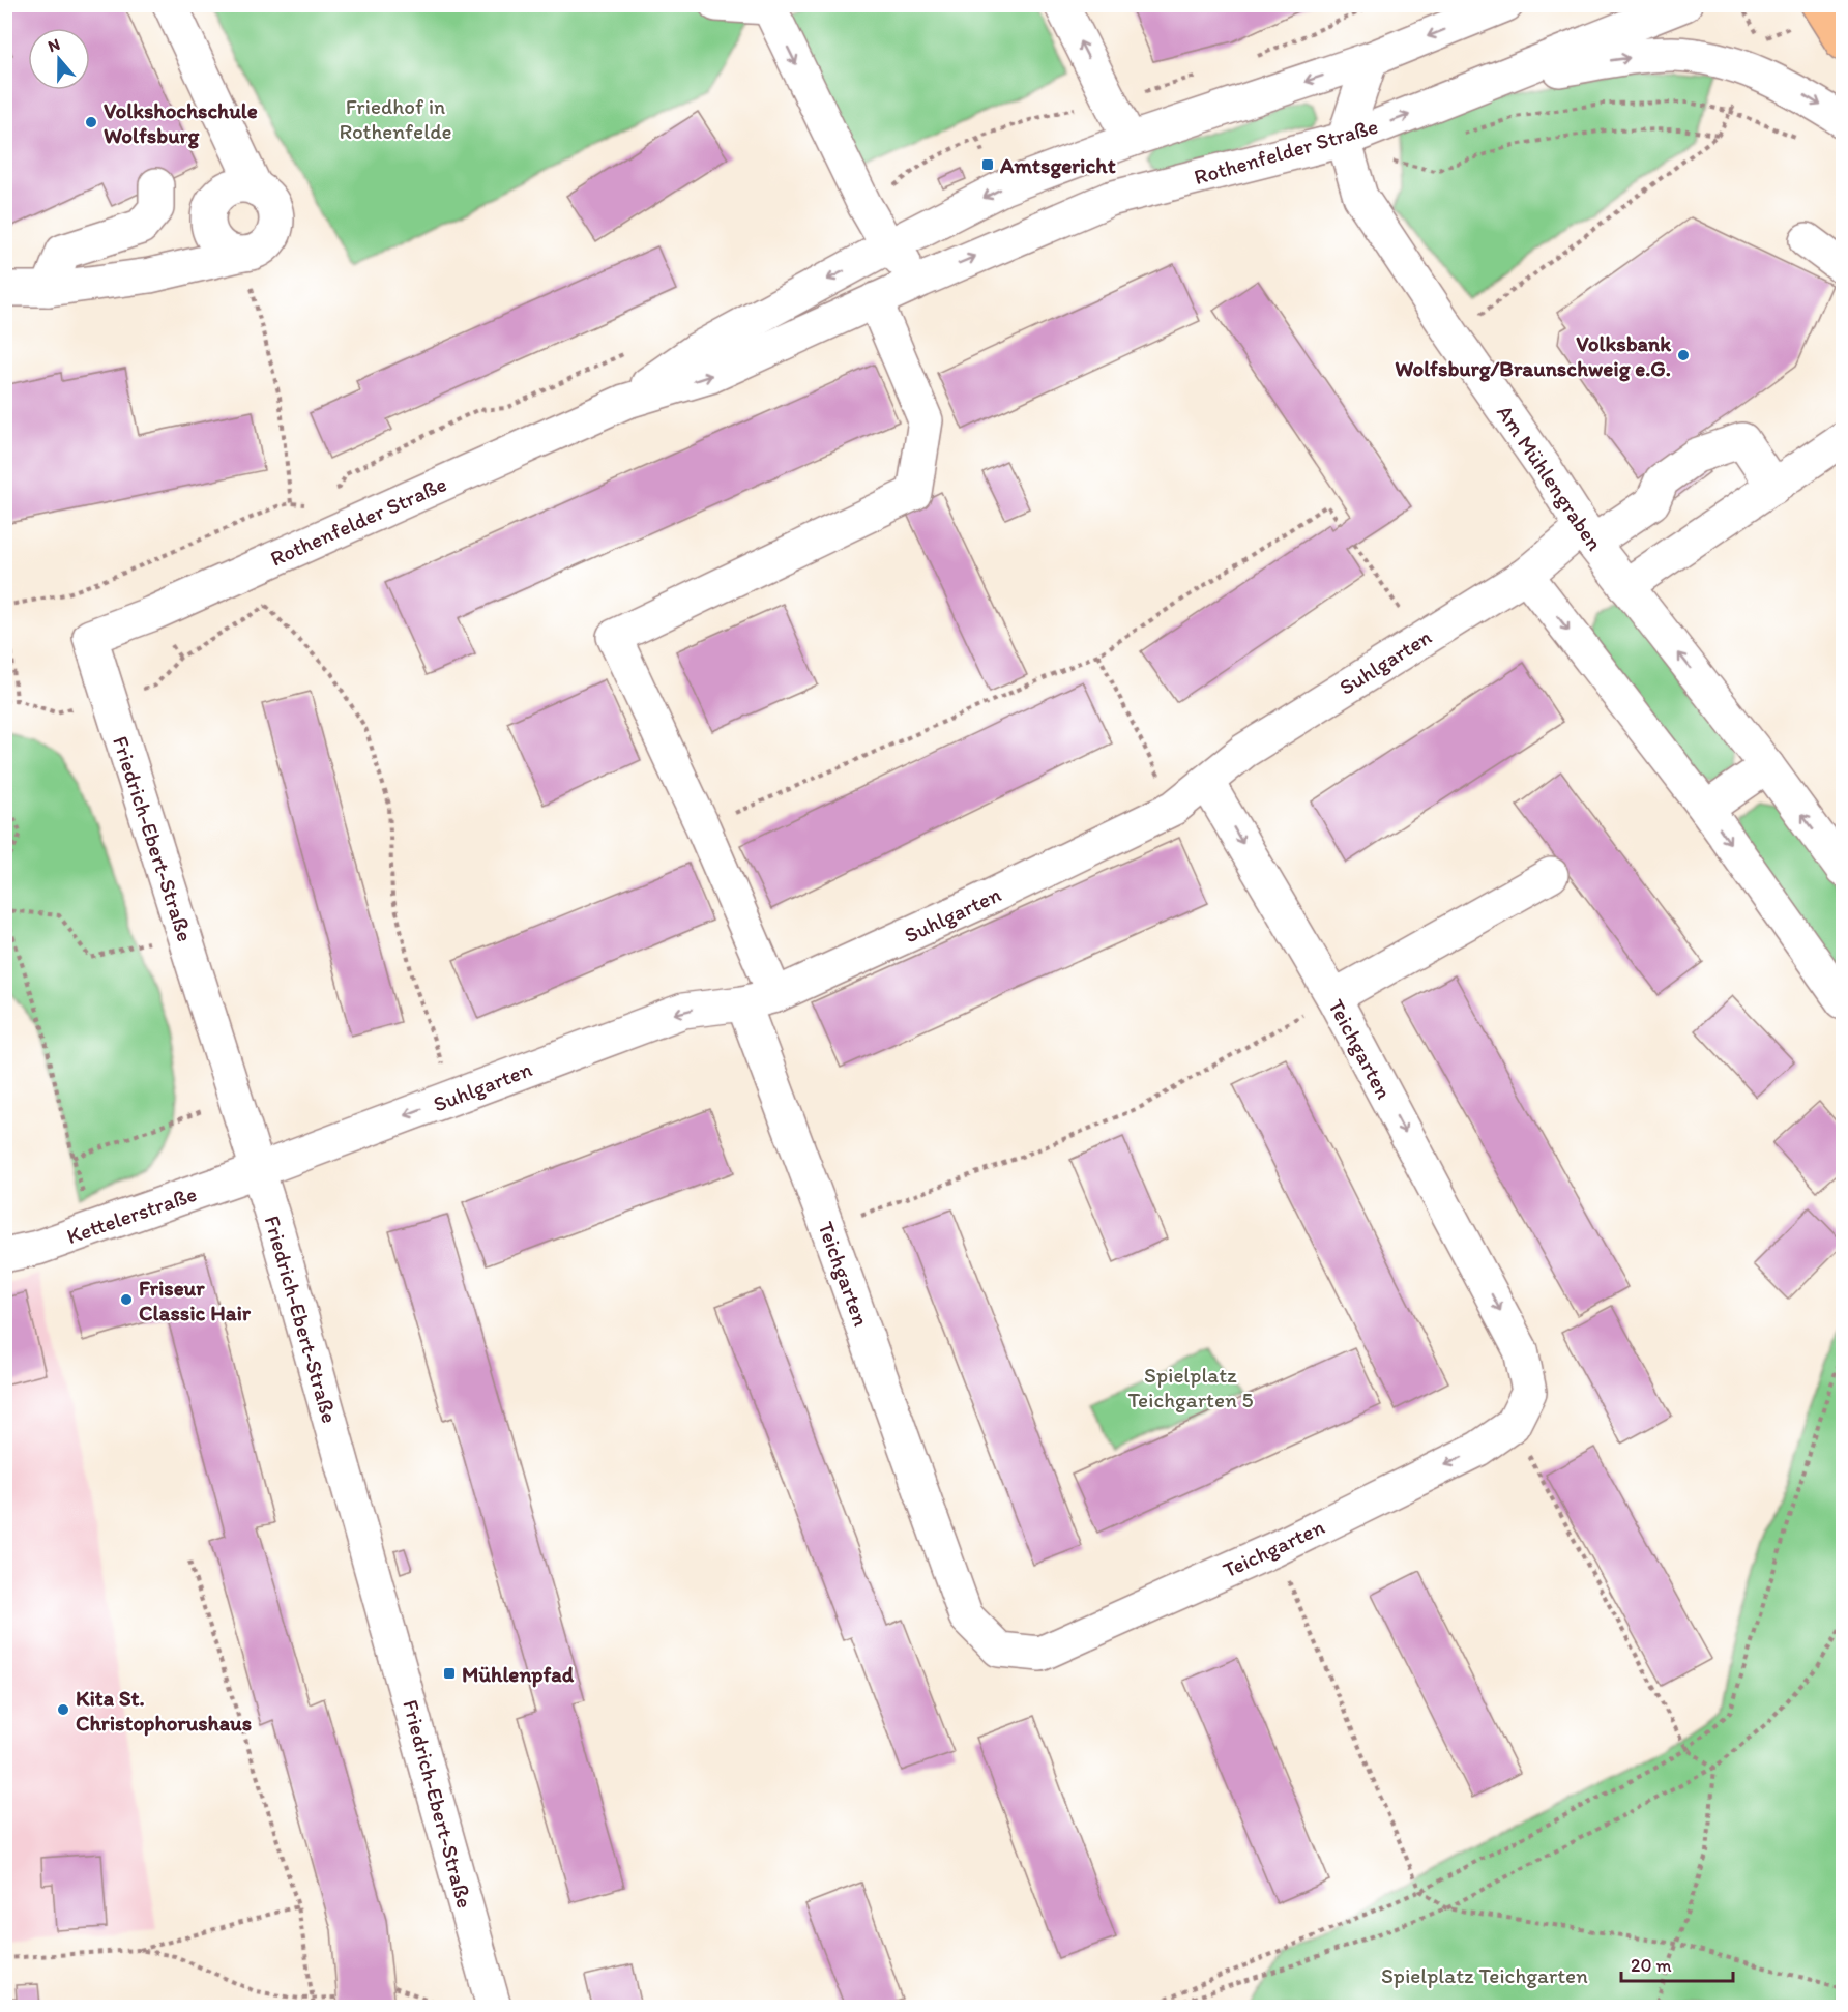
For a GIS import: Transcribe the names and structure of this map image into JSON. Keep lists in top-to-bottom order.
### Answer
{
  "streets": {
    "street": [
      "Rothenfelder Straße",
      "Am Mühlengraben",
      "Suhlgarten",
      "Friedrich-Ebert-Straße",
      "Teichgarten",
      "Kettelerstraße"
    ]
  },
  "crossings": [
    ["Rothenfelder Straße", "Am Mühlengraben"],
    ["Rothenfelder Straße", "Friedrich-Ebert-Straße"],
    ["Rothenfelder Straße", "Teichgarten"],
    ["Am Mühlengraben", "Suhlgarten"],
    ["Suhlgarten", "Friedrich-Ebert-Straße"],
    ["Suhlgarten", "Teichgarten"],
    ["Suhlgarten", "Kettelerstraße"],
    ["Friedrich-Ebert-Straße", "Kettelerstraße"]
  ],
  "parks": ["Friedhof in Rothenfelde", "Spielplatz Teichgarten 5", "Spielplatz Teichgarten"],
  "places": {
    "other": [
      "Volkshochschule Wolfsburg",
      "Volksbank Wolfsburg/Braunschweig e.G.",
      "Friseur Classic Hair",
      "Kita St. Christophorushaus"
    ],
    "transit": ["Amtsgericht", "Mühlenpfad"]
  },
  "scale_bar": "20 m",
  "north": "top"
}
